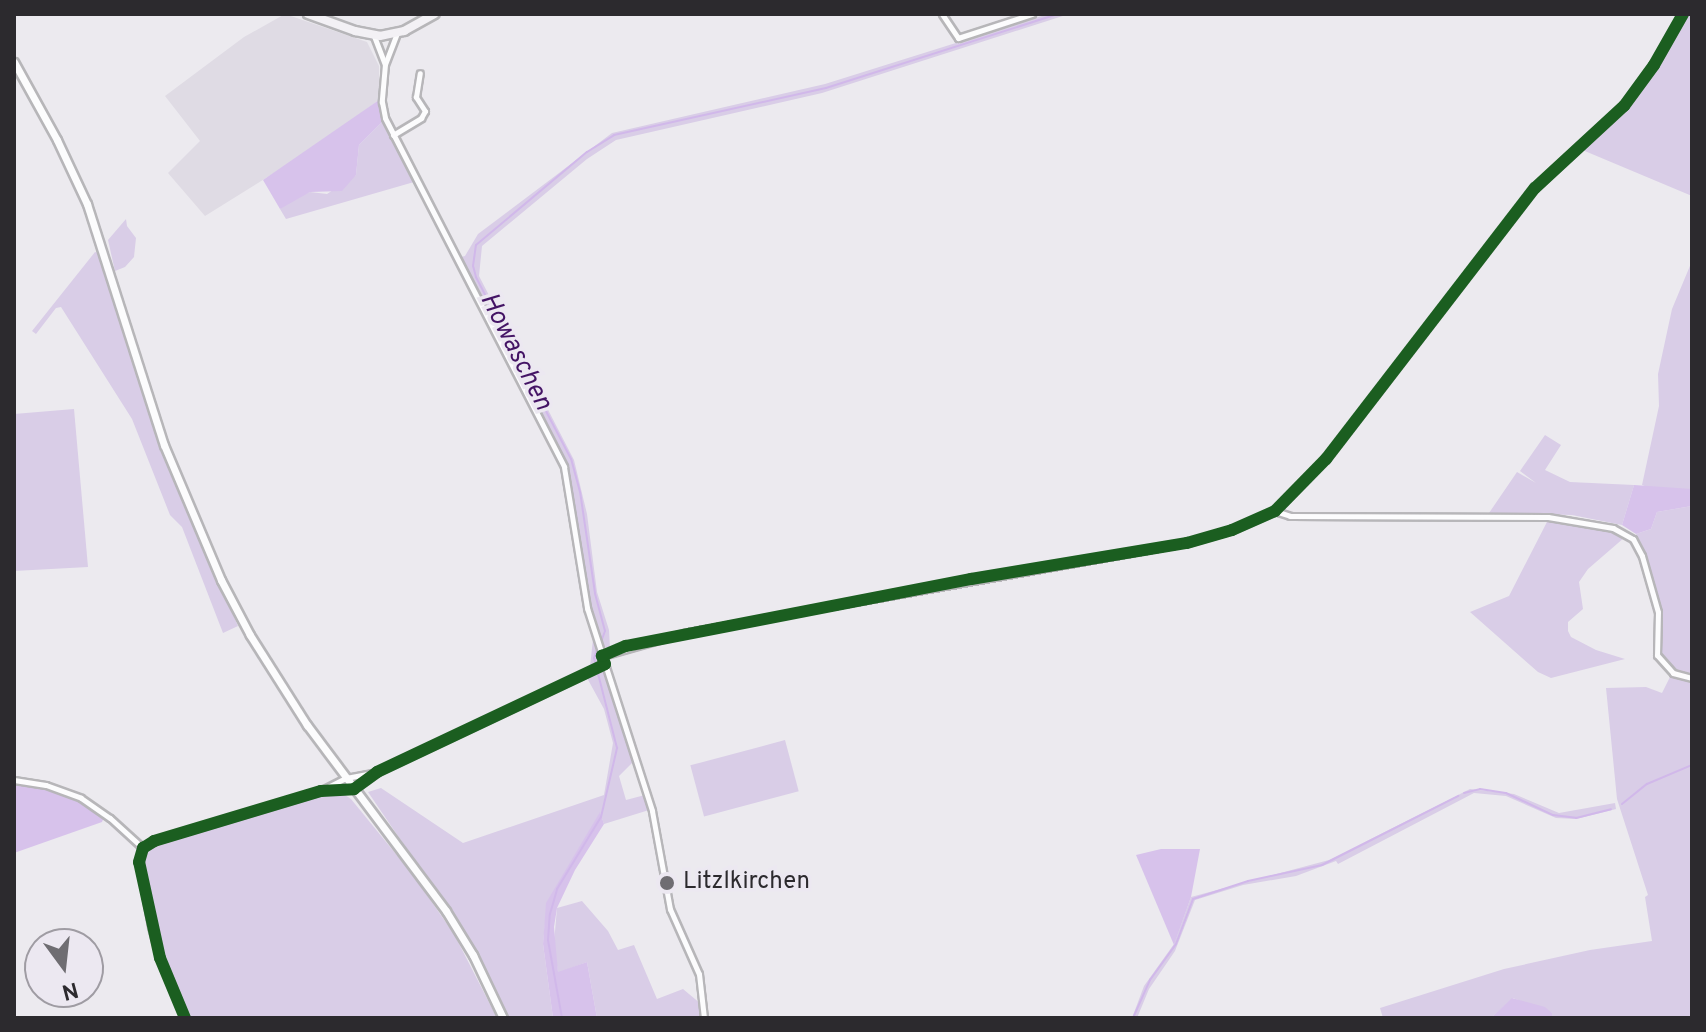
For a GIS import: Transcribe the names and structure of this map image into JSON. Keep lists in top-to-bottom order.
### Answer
{
  "water": ["Howaschen"],
  "places": ["Litzlkirchen"],
  "north": "bottom"
}
